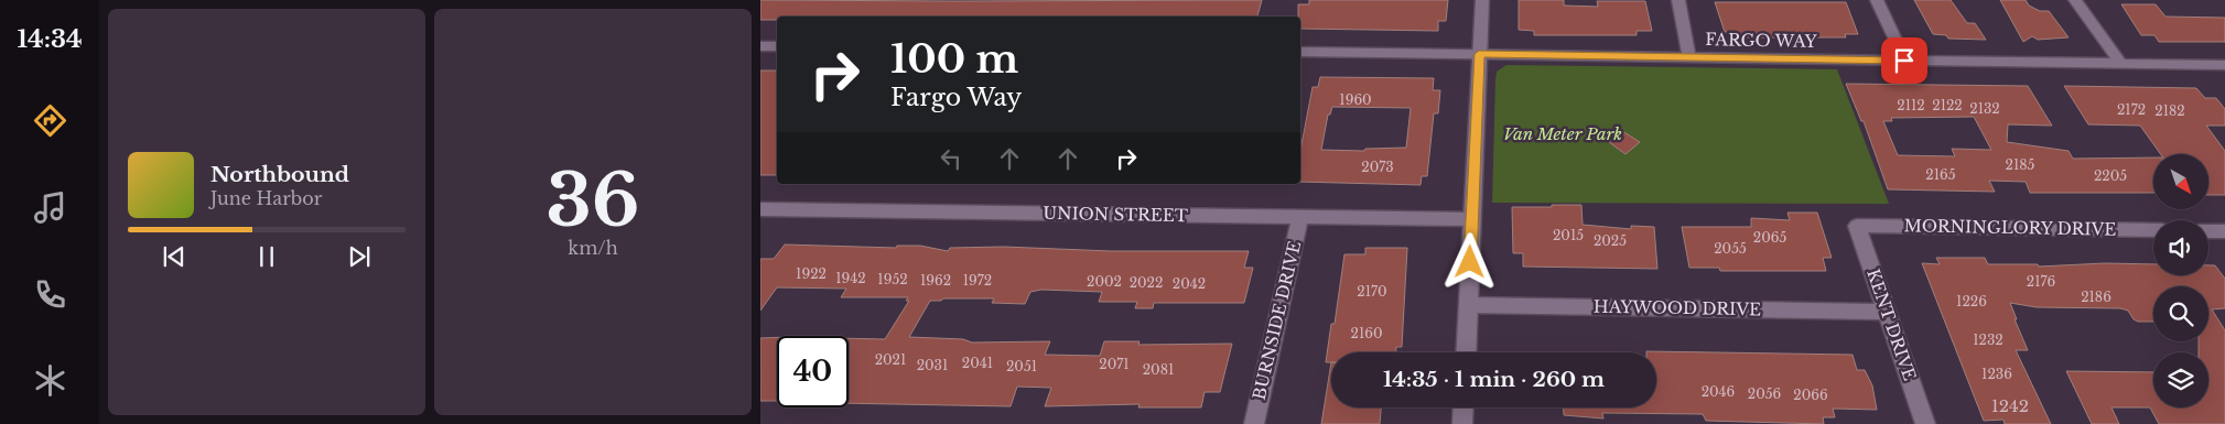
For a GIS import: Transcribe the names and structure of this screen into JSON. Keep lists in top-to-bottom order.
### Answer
{
  "streets": {
    "street": [
      "FARGO WAY",
      "UNION STREET",
      "MORNINGLORY DRIVE",
      "HAYWOOD DRIVE",
      "BURNSIDE DRIVE",
      "KENT DRIVE"
    ]
  },
  "crossings": [
    ["UNION STREET", "BURNSIDE DRIVE"],
    ["MORNINGLORY DRIVE", "KENT DRIVE"],
    ["HAYWOOD DRIVE", "KENT DRIVE"]
  ],
  "parks": ["Van Meter Park"],
  "house_numbers": [
    "1960",
    "2112",
    "2122",
    "2132",
    "2172",
    "2182",
    "2185",
    "2073",
    "2165",
    "2205",
    "2015",
    "2065",
    "2025",
    "2055",
    "1922",
    "1942",
    "1952",
    "1962",
    "1972",
    "2002",
    "2176",
    "2022",
    "2042",
    "2170",
    "2186",
    "1226",
    "2160",
    "1232",
    "2021",
    "2041",
    "2071",
    "2031",
    "2051",
    "2081",
    "1236",
    "2046",
    "2056",
    "2066",
    "1242"
  ],
  "north": "bottom right",
  "page": {
    "tabs": "14:34",
    "tile": ["36", "km/h"],
    "turn": ["100 m", "Fargo Way"],
    "song": ["Northbound", "June Harbor"],
    "limit": "40",
    "trip": "14:35 · 1 min · 260 m"
  }
}
